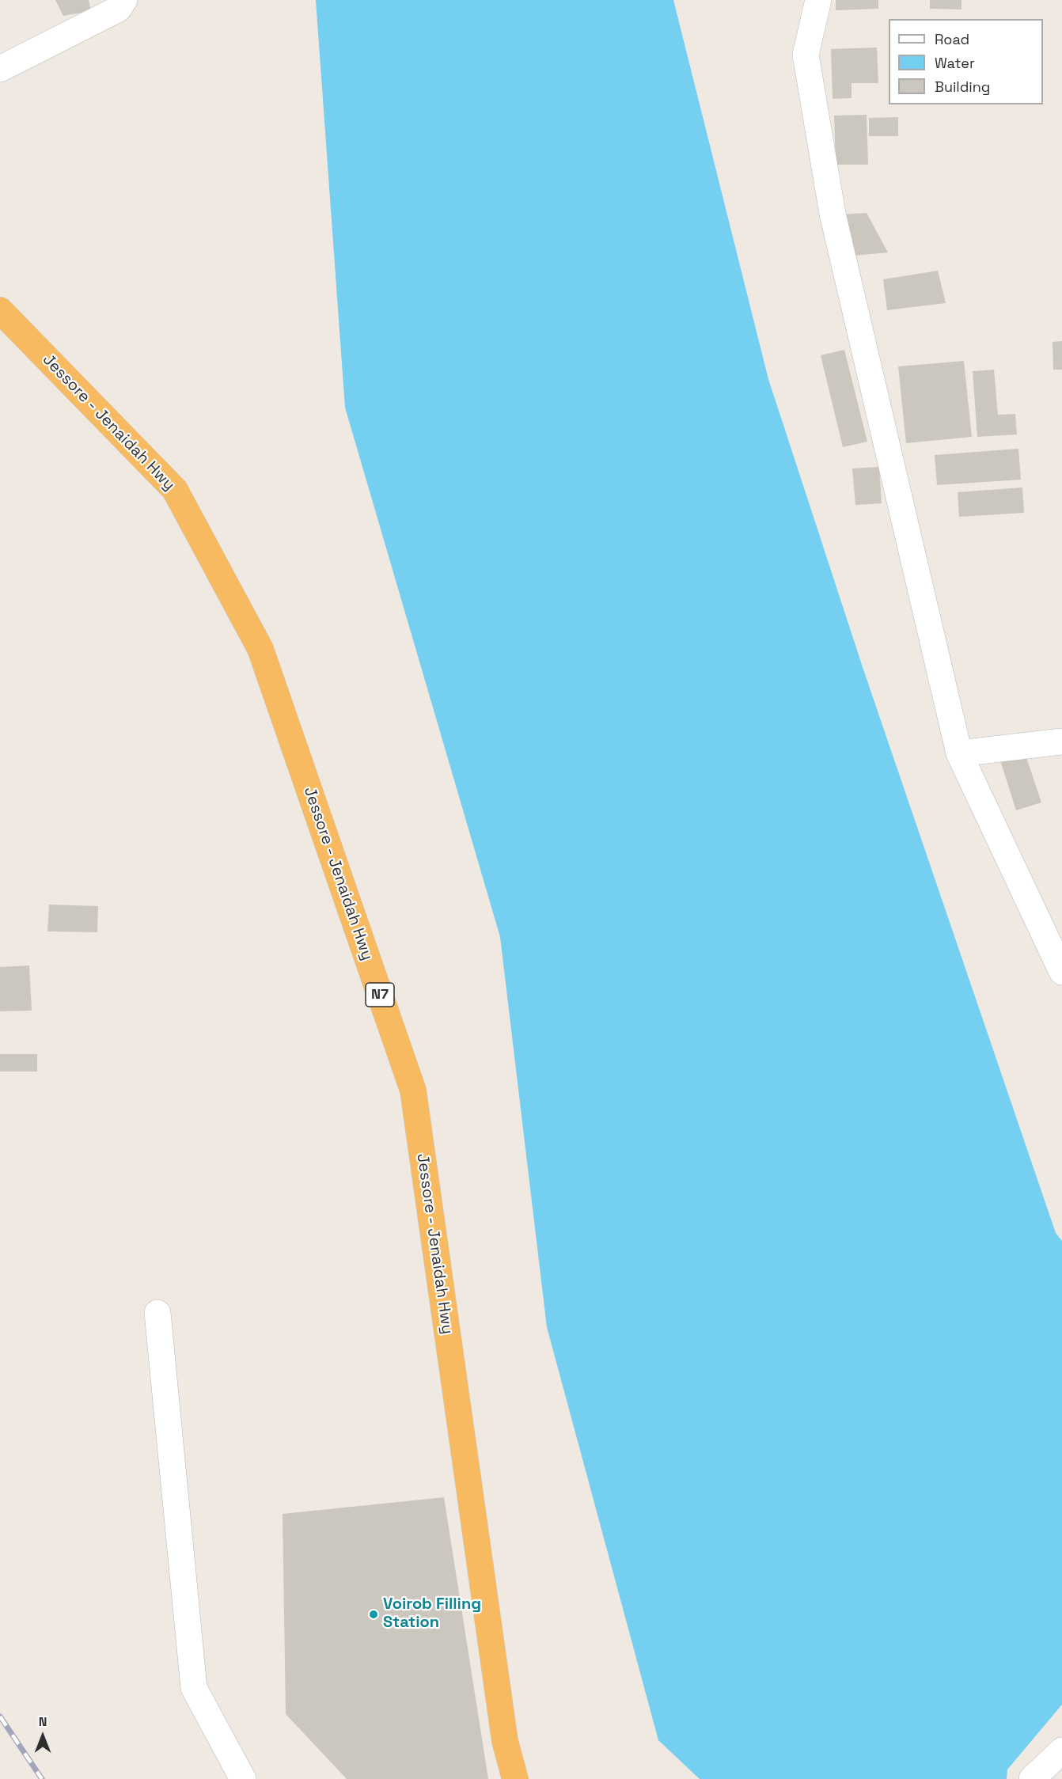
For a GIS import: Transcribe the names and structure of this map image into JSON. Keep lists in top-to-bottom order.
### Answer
{
  "streets": {
    "highway": ["Jessore - Jenaidah Hwy", "N7"]
  },
  "places": ["Voirob Filling Station"],
  "legend": ["Road", "Water", "Building"],
  "north": "top"
}
